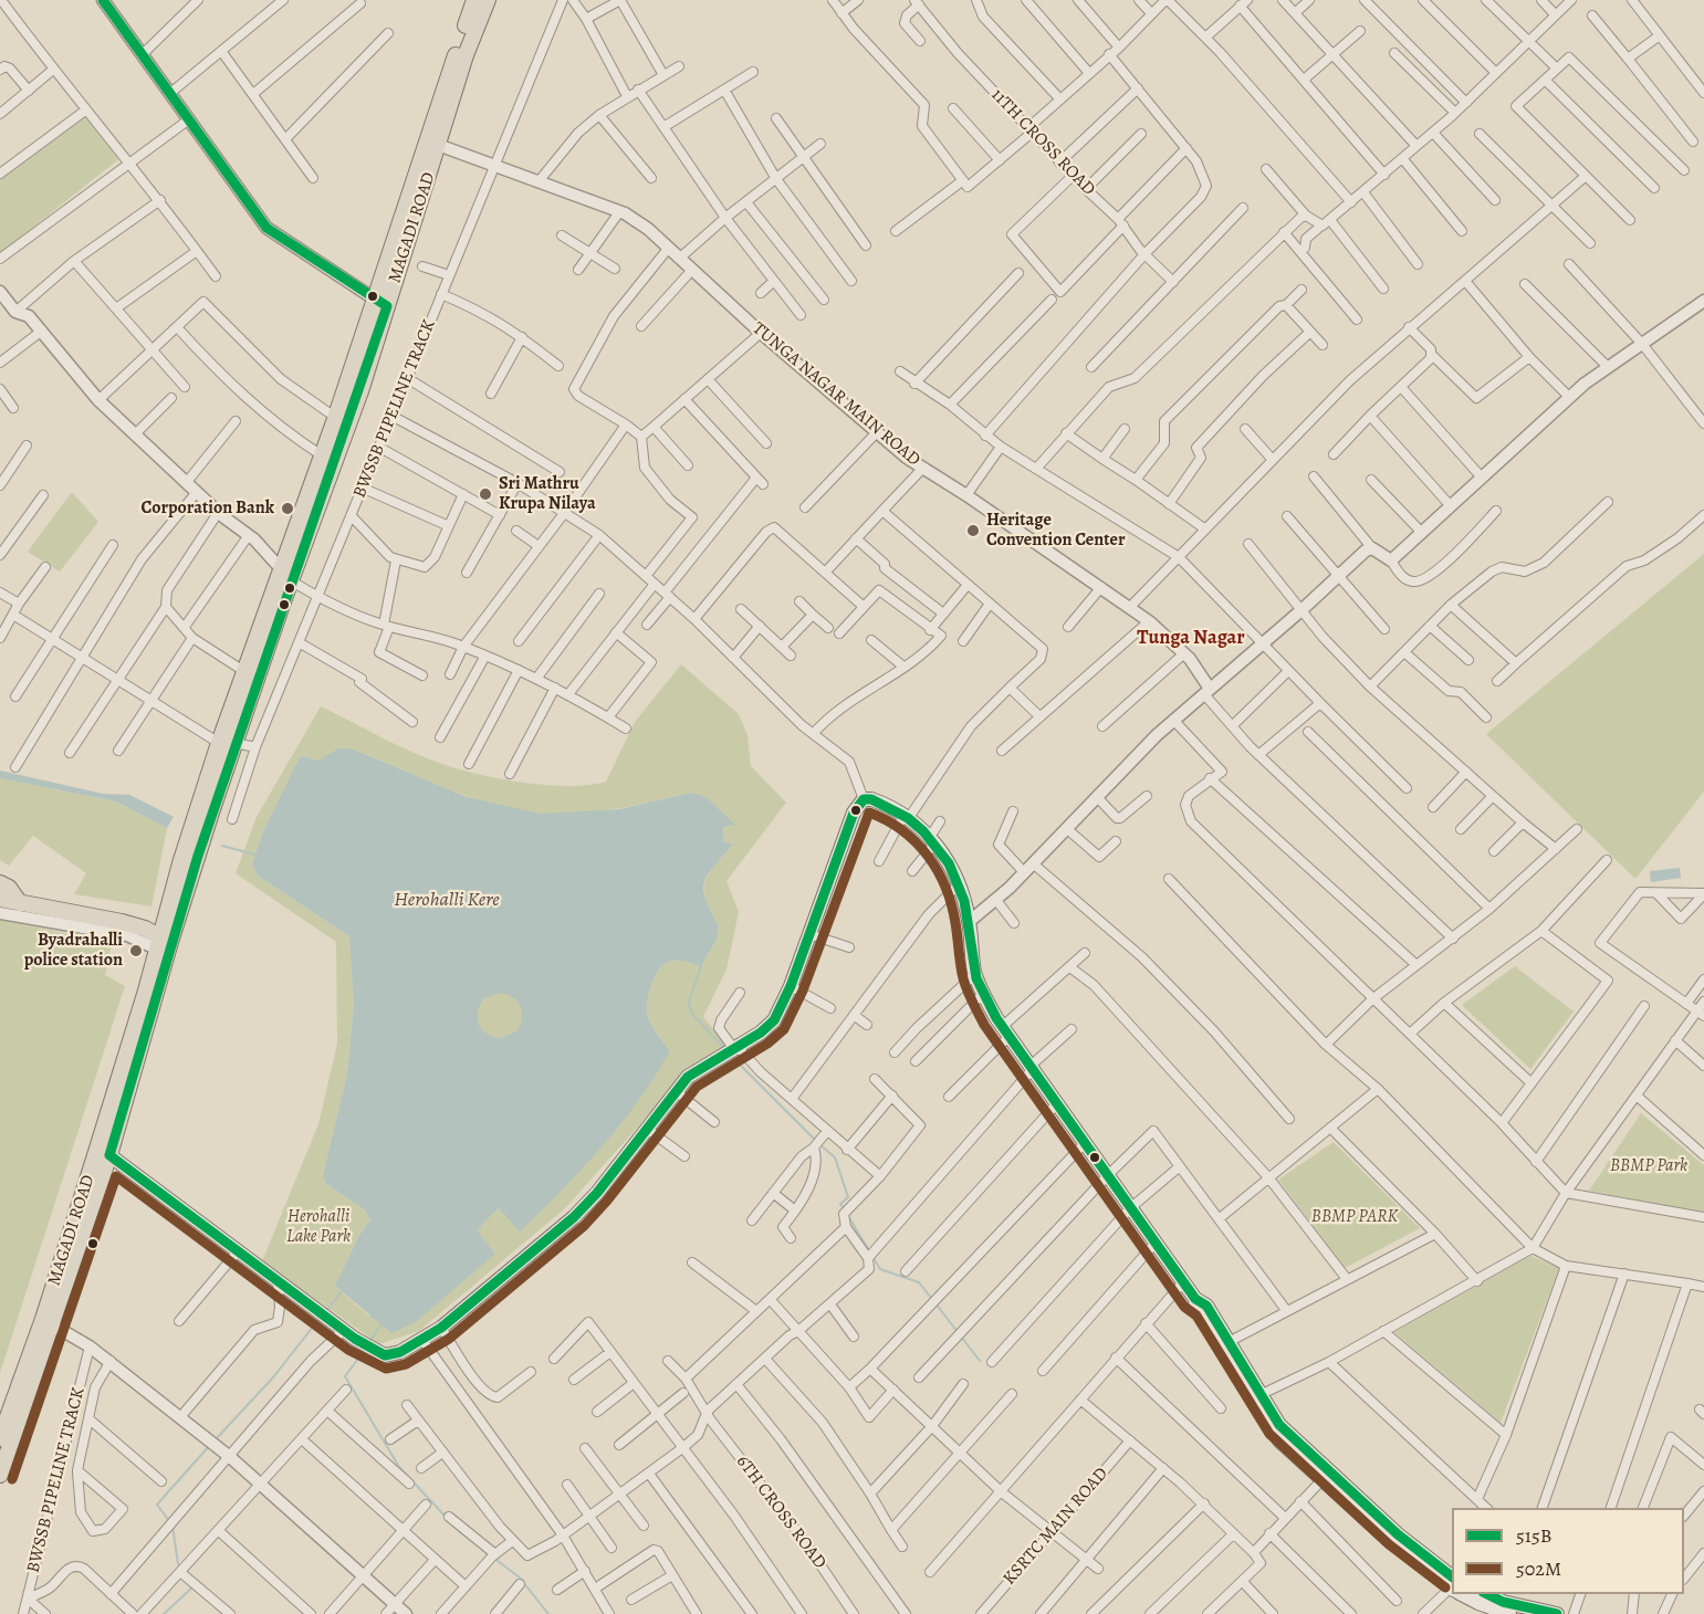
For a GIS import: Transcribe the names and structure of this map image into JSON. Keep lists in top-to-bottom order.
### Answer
{
  "streets": {
    "main road": ["MAGADI ROAD"],
    "street": [
      "11TH CROSS ROAD",
      "TUNGA NAGAR MAIN ROAD",
      "BWSSB PIPELINE TRACK",
      "6TH CROSS ROAD",
      "KSRTC MAIN ROAD"
    ]
  },
  "crossings": [
    ["MAGADI ROAD", "TUNGA NAGAR MAIN ROAD"],
    ["TUNGA NAGAR MAIN ROAD", "BWSSB PIPELINE TRACK"]
  ],
  "districts": ["Tunga Nagar"],
  "water": ["Herohalli Kere"],
  "parks": ["BBMP Park", "Herohalli Lake Park", "BBMP PARK"],
  "places": [
    "Sri Mathru Krupa Nilaya",
    "Corporation Bank",
    "Heritage Convention Center",
    "Byadrahalli police station"
  ],
  "lines": ["transit line 515B", "transit line 502M"],
  "legend": ["515B", "502M"]
}
